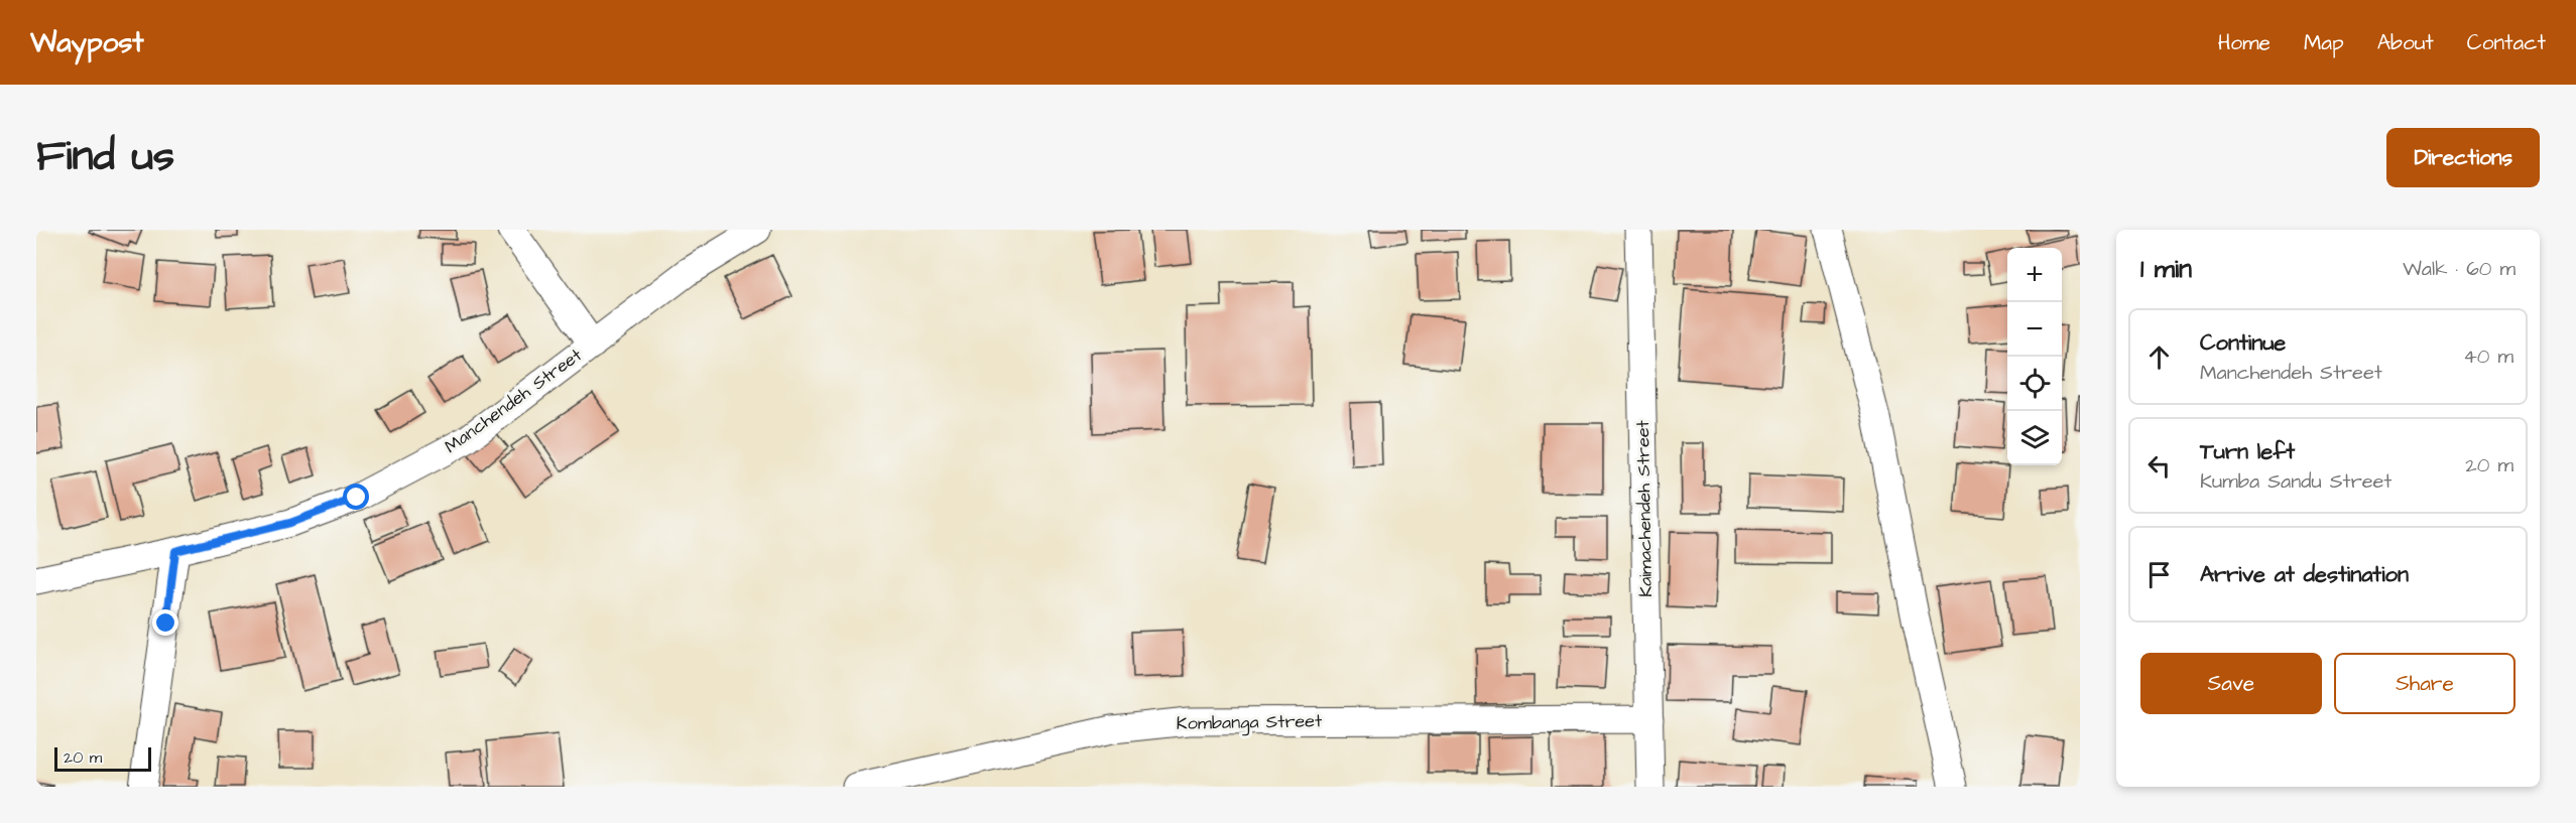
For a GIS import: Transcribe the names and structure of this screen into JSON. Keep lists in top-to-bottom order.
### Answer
{
  "streets": {
    "street": ["Manchendeh Street", "Kaimachendeh Street", "Kombanga Street"]
  },
  "crossings": [
    ["Kaimachendeh Street", "Kombanga Street"]
  ],
  "scale_bar": "20 m",
  "page": {
    "header": "Waypost",
    "nav": [
      "Home",
      "Map",
      "About",
      "Contact"
    ],
    "title": "Find us",
    "buttons": [
      "Directions",
      ["Save", "Share"]
    ],
    "heading": ["1 min", "Walk · 60 m"],
    "map_buttons": ["+", "−"],
    "list": [
      ["Continue", "Manchendeh Street", "40 m"],
      ["Turn left", "Kumba Sandu Street", "20 m"],
      "Arrive at destination"
    ],
    "scale": "20 m"
  }
}
